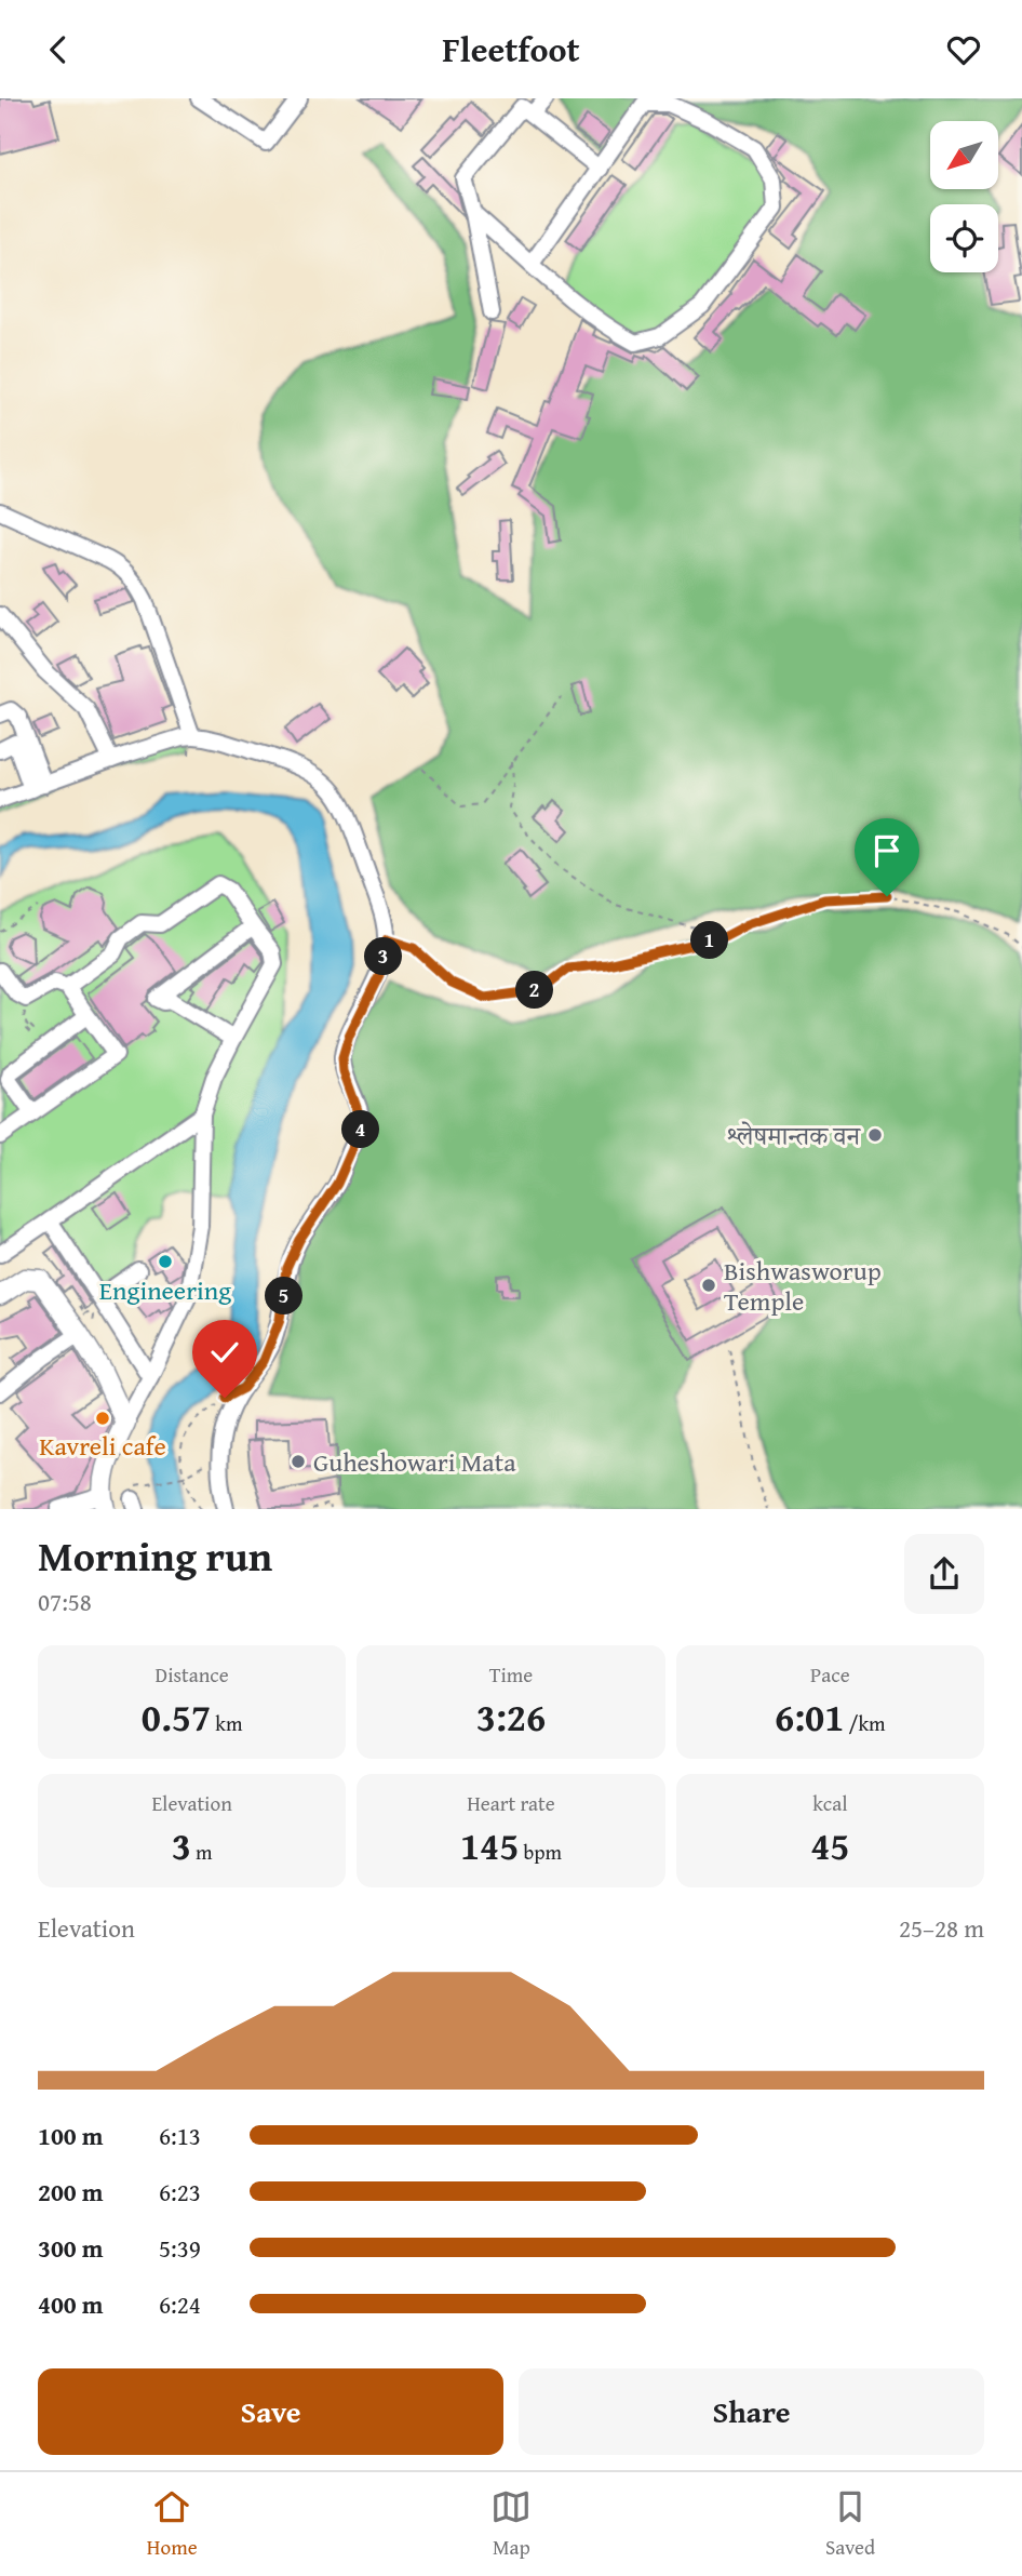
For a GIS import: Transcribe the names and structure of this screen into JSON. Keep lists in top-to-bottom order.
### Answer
{
  "places": [
    "श्लेषमान्तक वन",
    "Engineering",
    "Bishwasworup Temple",
    "Kavreli cafe",
    "Guheshowari Mata"
  ],
  "north": "bottom left",
  "page": {
    "header": "Fleetfoot",
    "pins": [
      "1",
      "3",
      "2",
      "4",
      "5"
    ],
    "heading": ["Morning run", "07:58"],
    "stats": [
      ["Distance", "0.57 km"],
      ["Time", "3:26"],
      ["Pace", "6:01 /km"],
      ["Elevation", "3 m"],
      ["Heart rate", "145 bpm"],
      ["kcal", "45"]
    ],
    "chart": ["Elevation", "25–28 m"],
    "list": [
      {
        "name": "100 m",
        "note": "6:13"
      },
      {
        "name": "200 m",
        "note": "6:23"
      },
      {
        "name": "300 m",
        "note": "5:39"
      },
      {
        "name": "400 m",
        "note": "6:24"
      }
    ],
    "buttons": ["Save", "Share"],
    "tabs": ["Home", "Map", "Saved"]
  }
}
